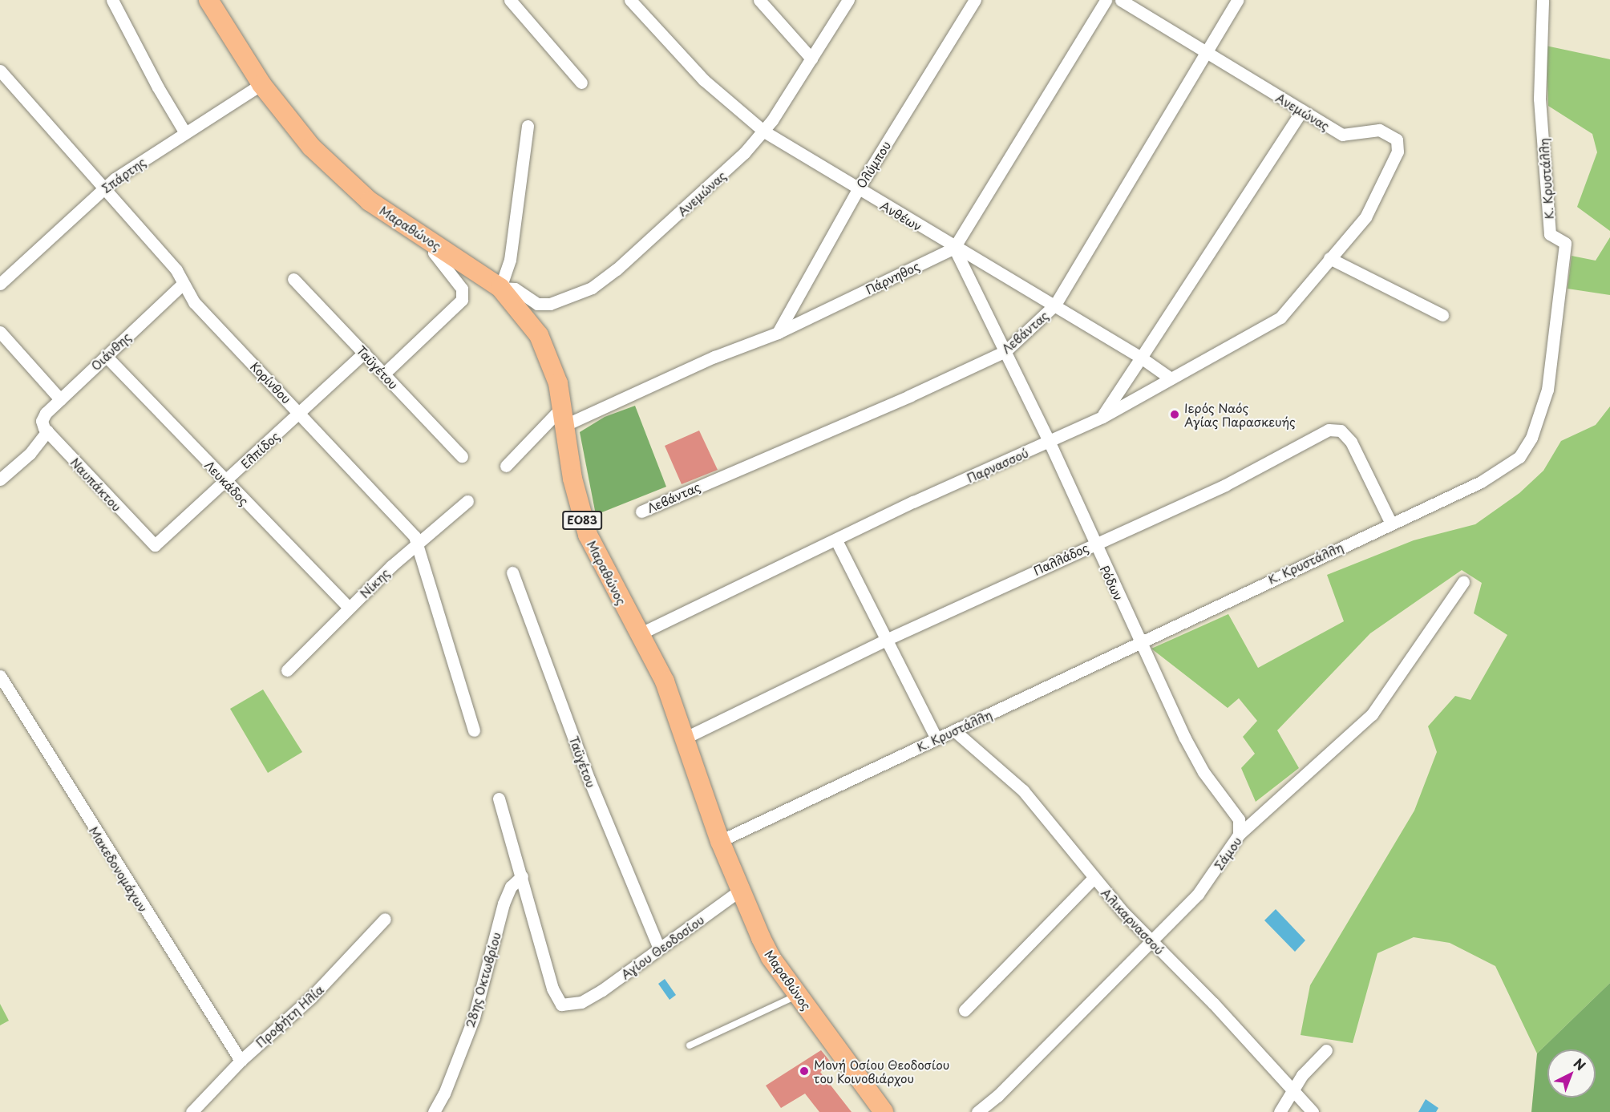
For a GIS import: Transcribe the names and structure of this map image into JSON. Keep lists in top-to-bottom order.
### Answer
{
  "streets": {
    "main road": ["Μαραθώνος", "ΕΟ83"],
    "street": [
      "Ανεμώνας",
      "Ολύμπου",
      "Σπάρτης",
      "Κ. Κρυστάλλη",
      "Ανθέων",
      "Πάρνηθος",
      "Λεβάντας",
      "Οιάνθης",
      "Ταϋγέτου",
      "Κορίνθου",
      "Ελπίδος",
      "Παρνασσού",
      "Λευκάδος",
      "Ναυπάκτου",
      "Παλλάδος",
      "Νίκης",
      "Ρόδων",
      "Σάμου",
      "Μακεδονομάχων",
      "Αλικαρνασσού",
      "Αγίου Θεοδοσίου",
      "28ης Οκτωβρίου",
      "Προφήτη Ηλία"
    ]
  },
  "crossings": [
    ["Ανεμώνας", "Ανθέων"],
    ["Ανεμώνας", "Μαραθώνος"],
    ["Ανεμώνας", "Λεβάντας"],
    ["Ανεμώνας", "Παρνασσού"],
    ["Ολύμπου", "Ανθέων"],
    ["Ολύμπου", "Πάρνηθος"],
    ["Σπάρτης", "Μαραθώνος"],
    ["Σπάρτης", "Κορίνθου"],
    ["Κ. Κρυστάλλη", "Μαραθώνος"],
    ["Κ. Κρυστάλλη", "Παλλάδος"],
    ["Κ. Κρυστάλλη", "Ρόδων"],
    ["Κ. Κρυστάλλη", "Αλικαρνασσού"],
    ["Ανθέων", "Πάρνηθος"],
    ["Ανθέων", "Λεβάντας"],
    ["Ανθέων", "Παρνασσού"],
    ["Ανθέων", "Ρόδων"],
    ["Μαραθώνος", "Πάρνηθος"],
    ["Μαραθώνος", "Παρνασσού"],
    ["Μαραθώνος", "Παλλάδος"],
    ["Μαραθώνος", "Αγίου Θεοδοσίου"],
    ["Πάρνηθος", "Ρόδων"],
    ["Λεβάντας", "Ρόδων"],
    ["Οιάνθης", "Κορίνθου"],
    ["Οιάνθης", "Λευκάδος"],
    ["Οιάνθης", "Ναυπάκτου"],
    ["Ταϋγέτου", "Ελπίδος"],
    ["Ταϋγέτου", "Αγίου Θεοδοσίου"],
    ["Κορίνθου", "Ελπίδος"],
    ["Κορίνθου", "Νίκης"],
    ["Ελπίδος", "Λευκάδος"],
    ["Ελπίδος", "Ναυπάκτου"],
    ["Παρνασσού", "Ρόδων"],
    ["Λευκάδος", "Νίκης"],
    ["Παλλάδος", "Ρόδων"],
    ["Ρόδων", "Σάμου"],
    ["Σάμου", "Αλικαρνασσού"],
    ["Μακεδονομάχων", "Προφήτη Ηλία"],
    ["Αγίου Θεοδοσίου", "28ης Οκτωβρίου"]
  ],
  "places": ["Ιερός Ναός Αγίας Παρασκευής", "Μονή Οσίου Θεοδοσίου του Κοινοβιάρχου"],
  "north": "top right"
}
